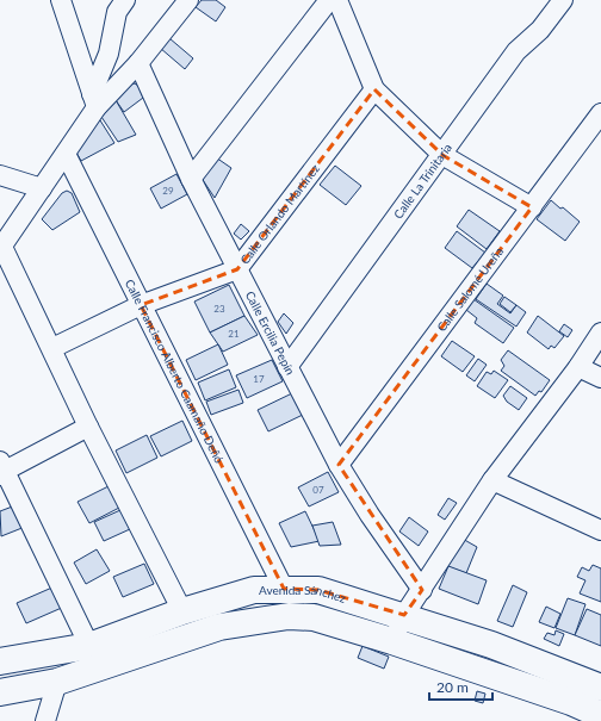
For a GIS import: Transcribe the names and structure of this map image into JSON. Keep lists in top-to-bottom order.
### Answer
{
  "streets": {
    "street": [
      "Calle La Trinitaria",
      "Calle Orlando Martínez",
      "Calle Salomé Ureña",
      "Calle Ercilia Pepín",
      "Calle Francisco Alberto Caamaño Deñó",
      "Avenida Sánchez"
    ]
  },
  "crossings": [
    ["Calle La Trinitaria", "Calle Ercilia Pepín"],
    ["Calle Orlando Martínez", "Calle Ercilia Pepín"],
    ["Calle Orlando Martínez", "Calle Francisco Alberto Caamaño Deñó"],
    ["Calle Salomé Ureña", "Calle Ercilia Pepín"],
    ["Calle Francisco Alberto Caamaño Deñó", "Avenida Sánchez"]
  ],
  "house_numbers": [
    "29",
    "23",
    "21",
    "17",
    "07"
  ],
  "scale_bar": "20 m"
}
